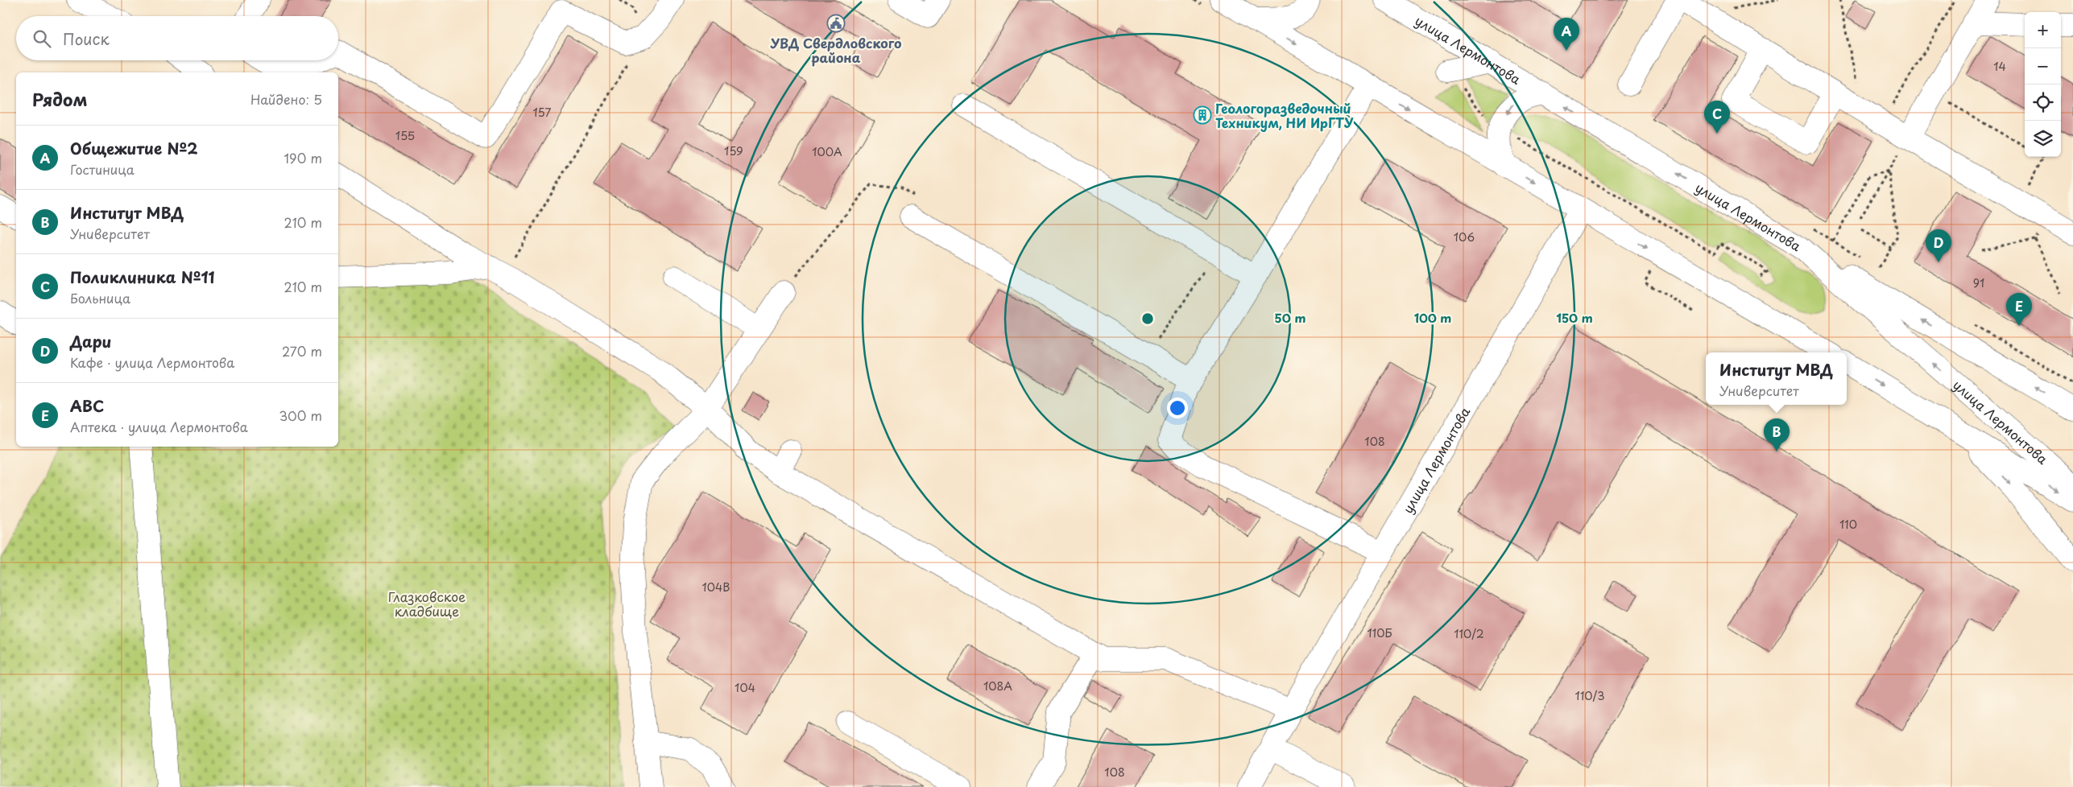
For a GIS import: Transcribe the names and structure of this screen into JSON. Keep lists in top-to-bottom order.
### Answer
{
  "streets": {
    "main road": ["улица Лермонтова"]
  },
  "parks": ["Глазковское кладбище"],
  "places": {
    "public building": ["УВД Свердловского района"],
    "building": ["Геологоразведочный Техникум, НИ ИрГТУ"]
  },
  "house_numbers": [
    "14",
    "157",
    "155",
    "159",
    "100А",
    "106",
    "91",
    "108",
    "110",
    "104В",
    "110Б",
    "110/2",
    "108А",
    "104",
    "110/3",
    "108"
  ],
  "page": {
    "map_buttons": ["+", "−"],
    "search": "Поиск",
    "pins": [
      "A",
      "C",
      "D",
      "E",
      "B"
    ],
    "heading": ["Рядом", "Найдено: 5"],
    "list": [
      {
        "mark": "A",
        "name": "Общежитие №2",
        "note": "Гостиница",
        "value": "190 m"
      },
      {
        "mark": "B",
        "name": "Институт МВД",
        "note": "Университет",
        "value": "210 m"
      },
      {
        "mark": "C",
        "name": "Поликлиника №11",
        "note": "Больница",
        "value": "210 m"
      },
      {
        "mark": "D",
        "name": "Дари",
        "note": "Кафе · улица Лермонтова",
        "value": "270 m"
      },
      {
        "mark": "E",
        "name": "ABC",
        "note": "Аптека · улица Лермонтова",
        "value": "300 m"
      }
    ],
    "popup": ["Институт МВД", "Университет"]
  },
  "rings": ["50 m", "100 m", "150 m"]
}
